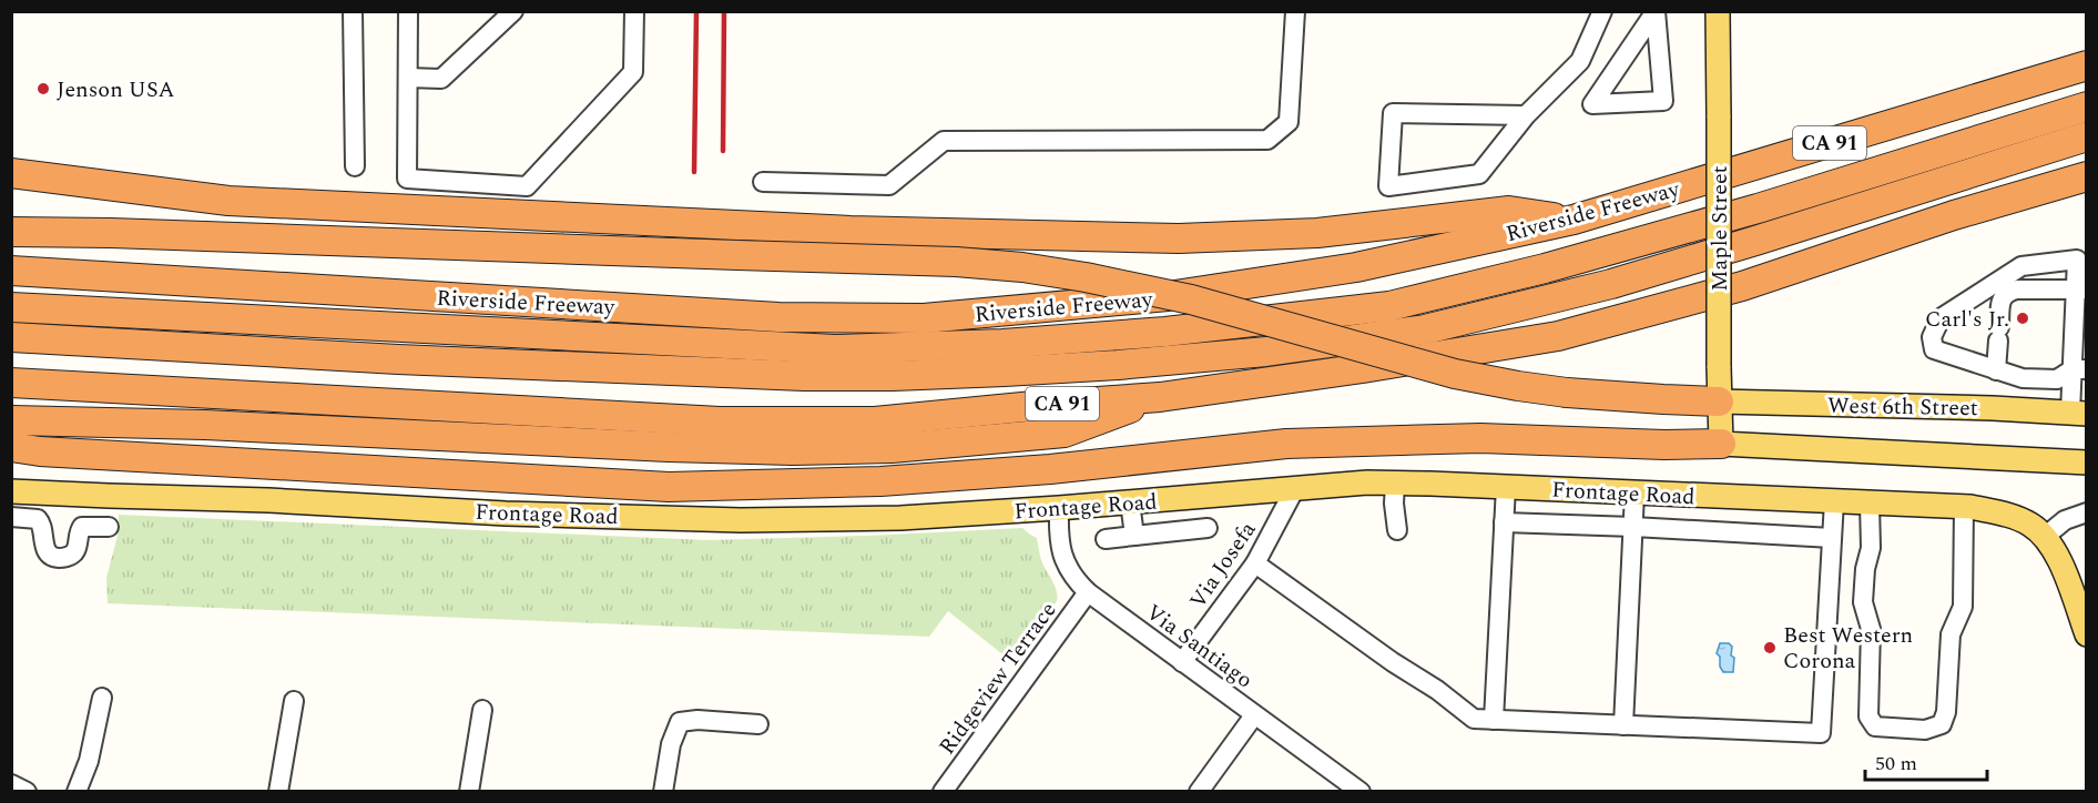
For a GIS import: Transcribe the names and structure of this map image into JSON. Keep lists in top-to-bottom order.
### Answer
{
  "streets": {
    "highway": ["CA 91", "Riverside Freeway"],
    "main road": ["Maple Street", "West 6th Street", "Frontage Road"],
    "street": ["Via Josefa", "Via Santiago", "Ridgeview Terrace"]
  },
  "crossings": [
    ["Maple Street", "West 6th Street"],
    ["Frontage Road", "Via Josefa"],
    ["Frontage Road", "Via Santiago"],
    ["Via Josefa", "Via Santiago"],
    ["Via Santiago", "Ridgeview Terrace"]
  ],
  "places": ["Jenson USA", "Carl's Jr.", "Best Western Corona"],
  "scale_bar": "50 m"
}
